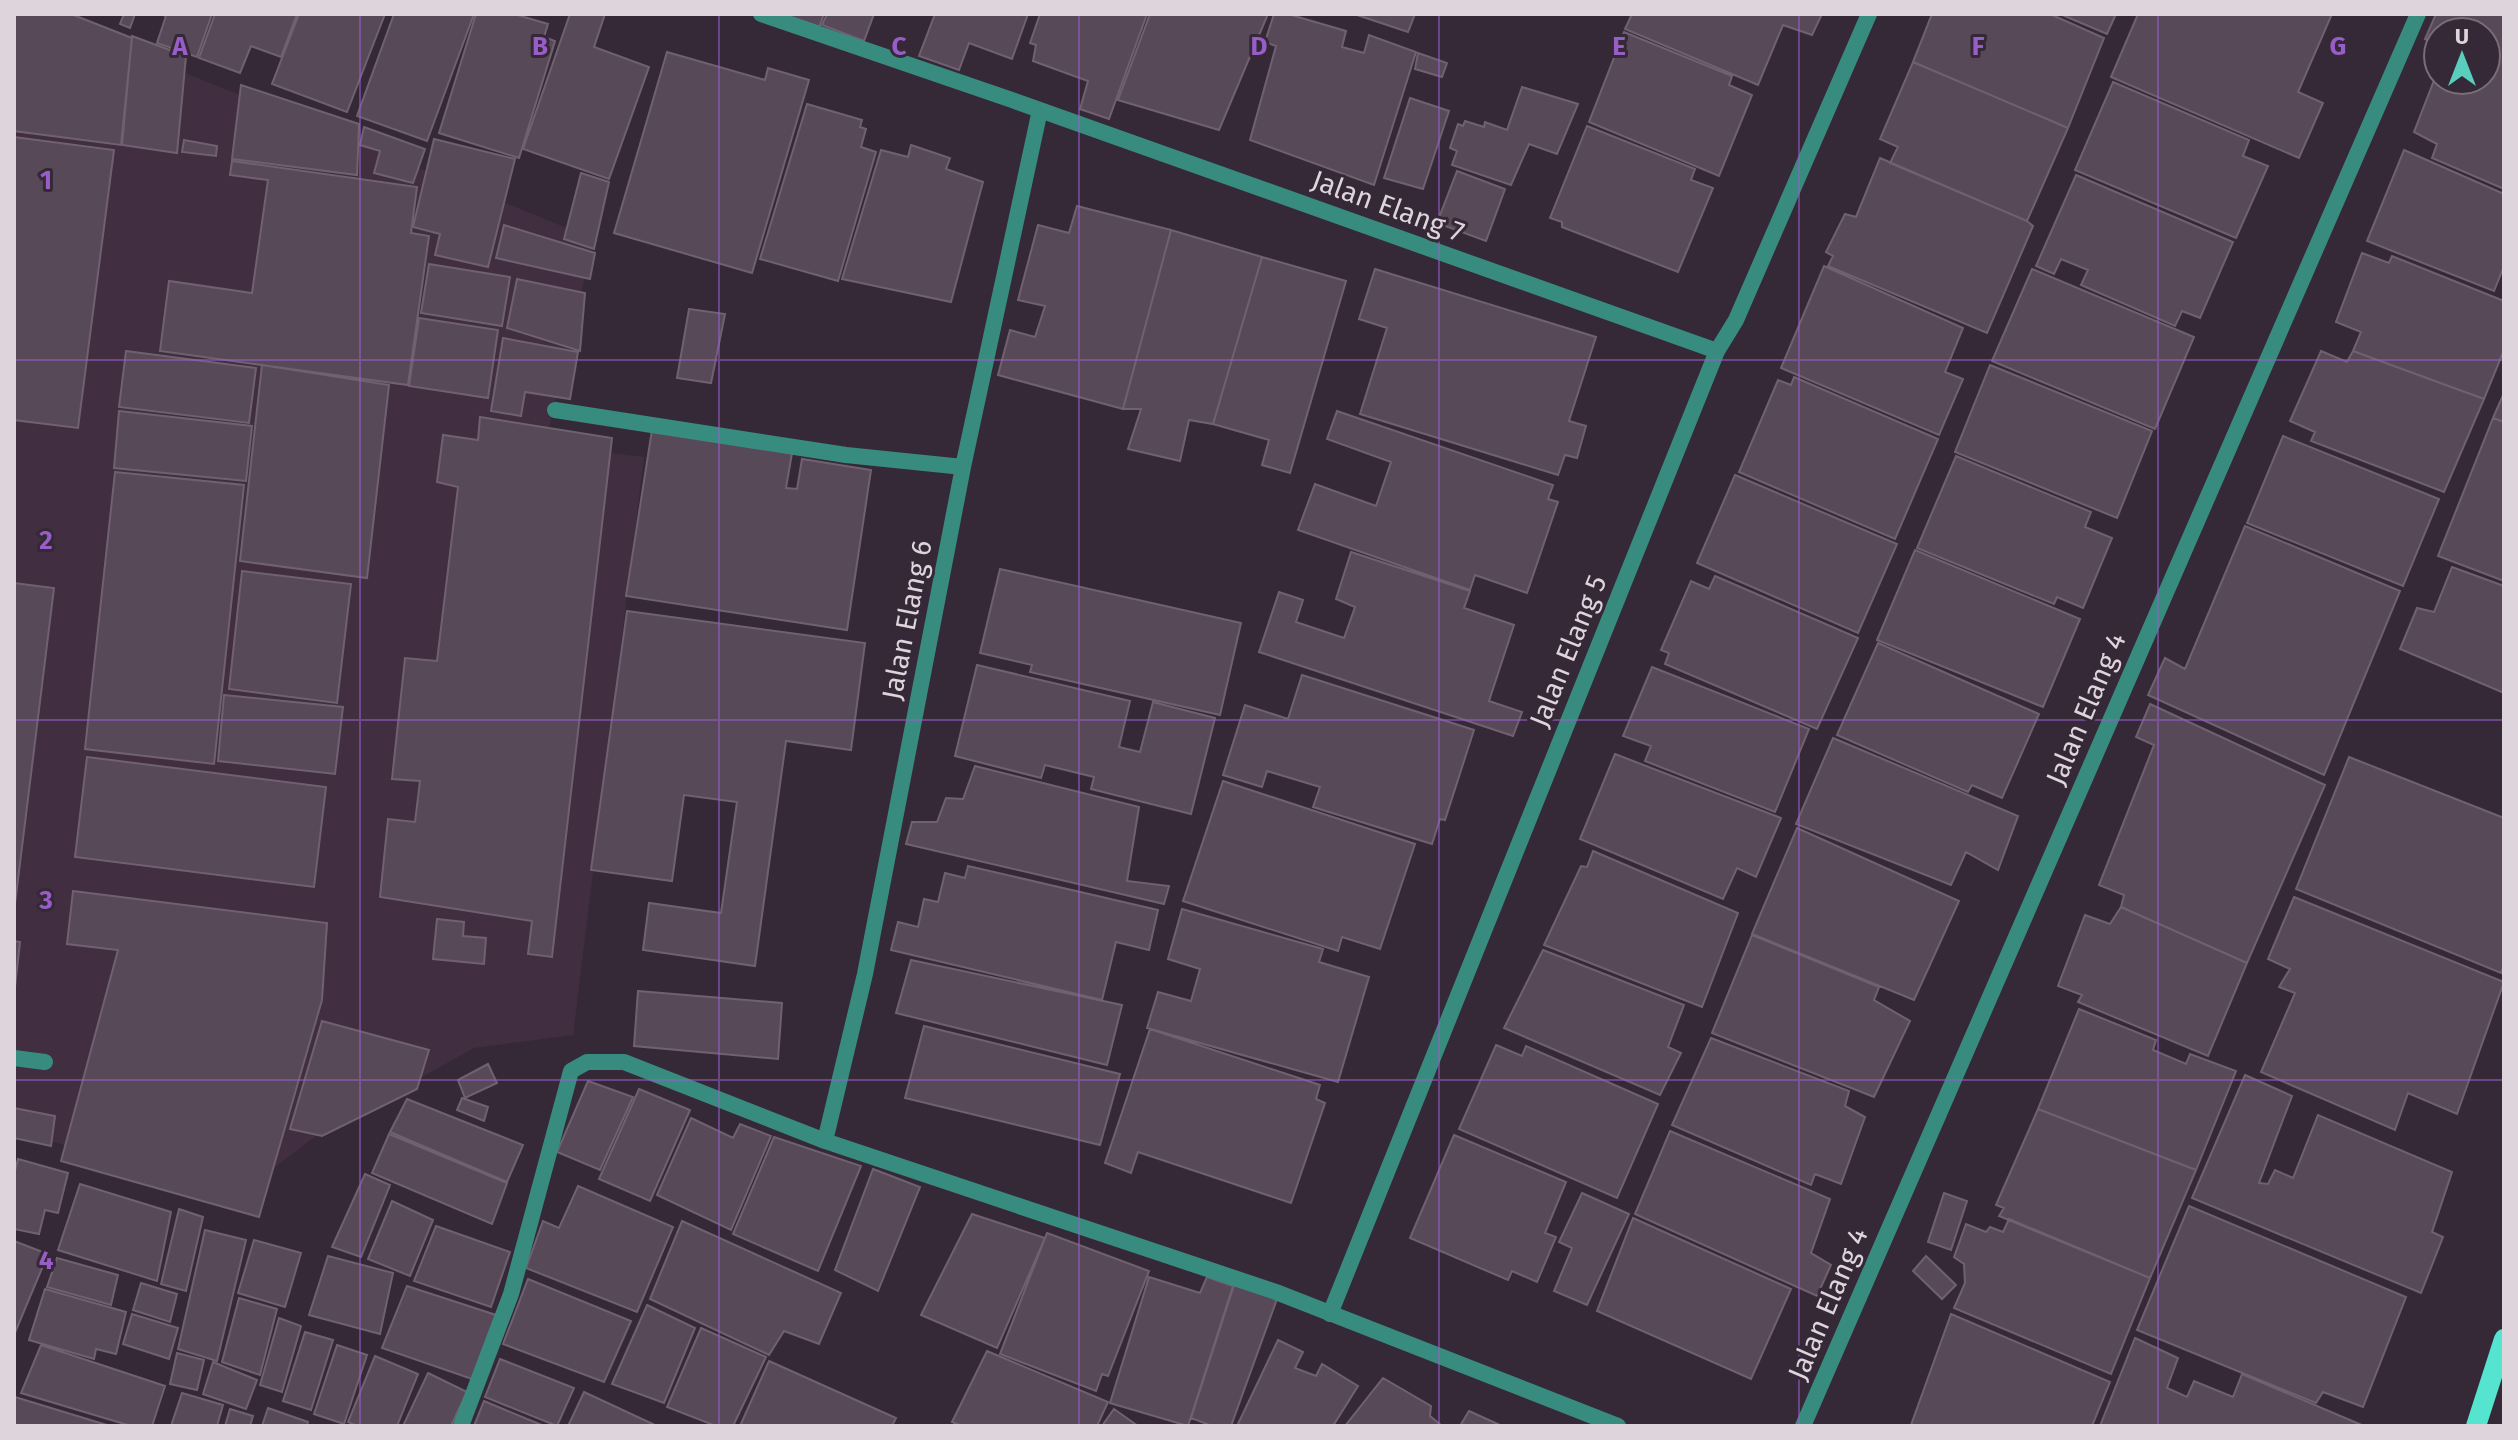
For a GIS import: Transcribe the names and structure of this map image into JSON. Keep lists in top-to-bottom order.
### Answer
{
  "streets": {
    "street": [
      "Jalan Elang 7",
      "Jalan Elang 6",
      "Jalan Elang 5",
      "Jalan Elang 4"
    ]
  },
  "crossings": [
    ["Jalan Elang 7", "Jalan Elang 6"],
    ["Jalan Elang 7", "Jalan Elang 5"]
  ],
  "north": "top",
  "grid": {
    "columns": [
      "A",
      "B",
      "C",
      "D",
      "E",
      "F",
      "G"
    ],
    "rows": [
      "1",
      "2",
      "3",
      "4"
    ]
  }
}
